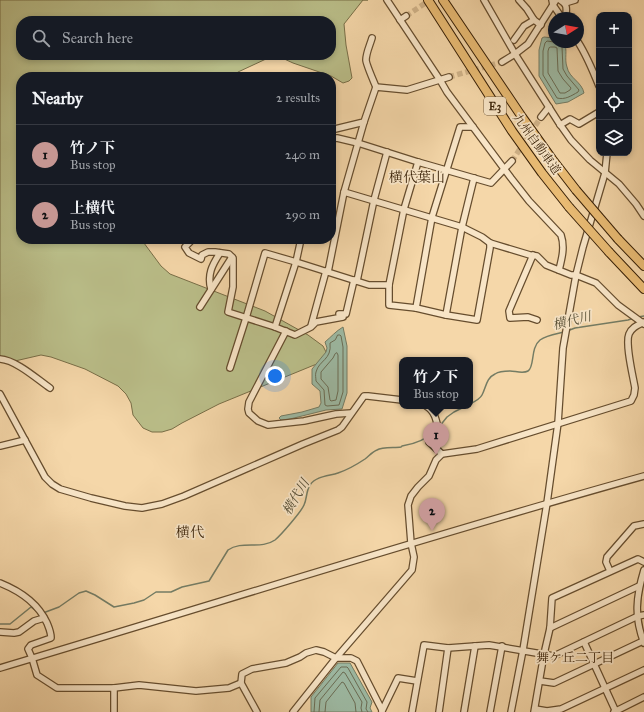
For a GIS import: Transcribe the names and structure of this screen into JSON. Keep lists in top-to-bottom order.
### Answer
{
  "streets": {
    "highway": ["E3", "九州自動車道"]
  },
  "districts": ["横代葉山", "横代", "舞ケ丘二丁目"],
  "water": ["横代川"],
  "north": "right",
  "page": {
    "map_buttons": ["+", "−"],
    "search": "Search here",
    "heading": ["Nearby", "2 results"],
    "list": [
      {
        "mark": "1",
        "name": "竹ノ下",
        "note": "Bus stop",
        "value": "240 m"
      },
      {
        "mark": "2",
        "name": "上横代",
        "note": "Bus stop",
        "value": "290 m"
      }
    ],
    "popup": ["竹ノ下", "Bus stop"],
    "pins": ["1", "2"]
  }
}
